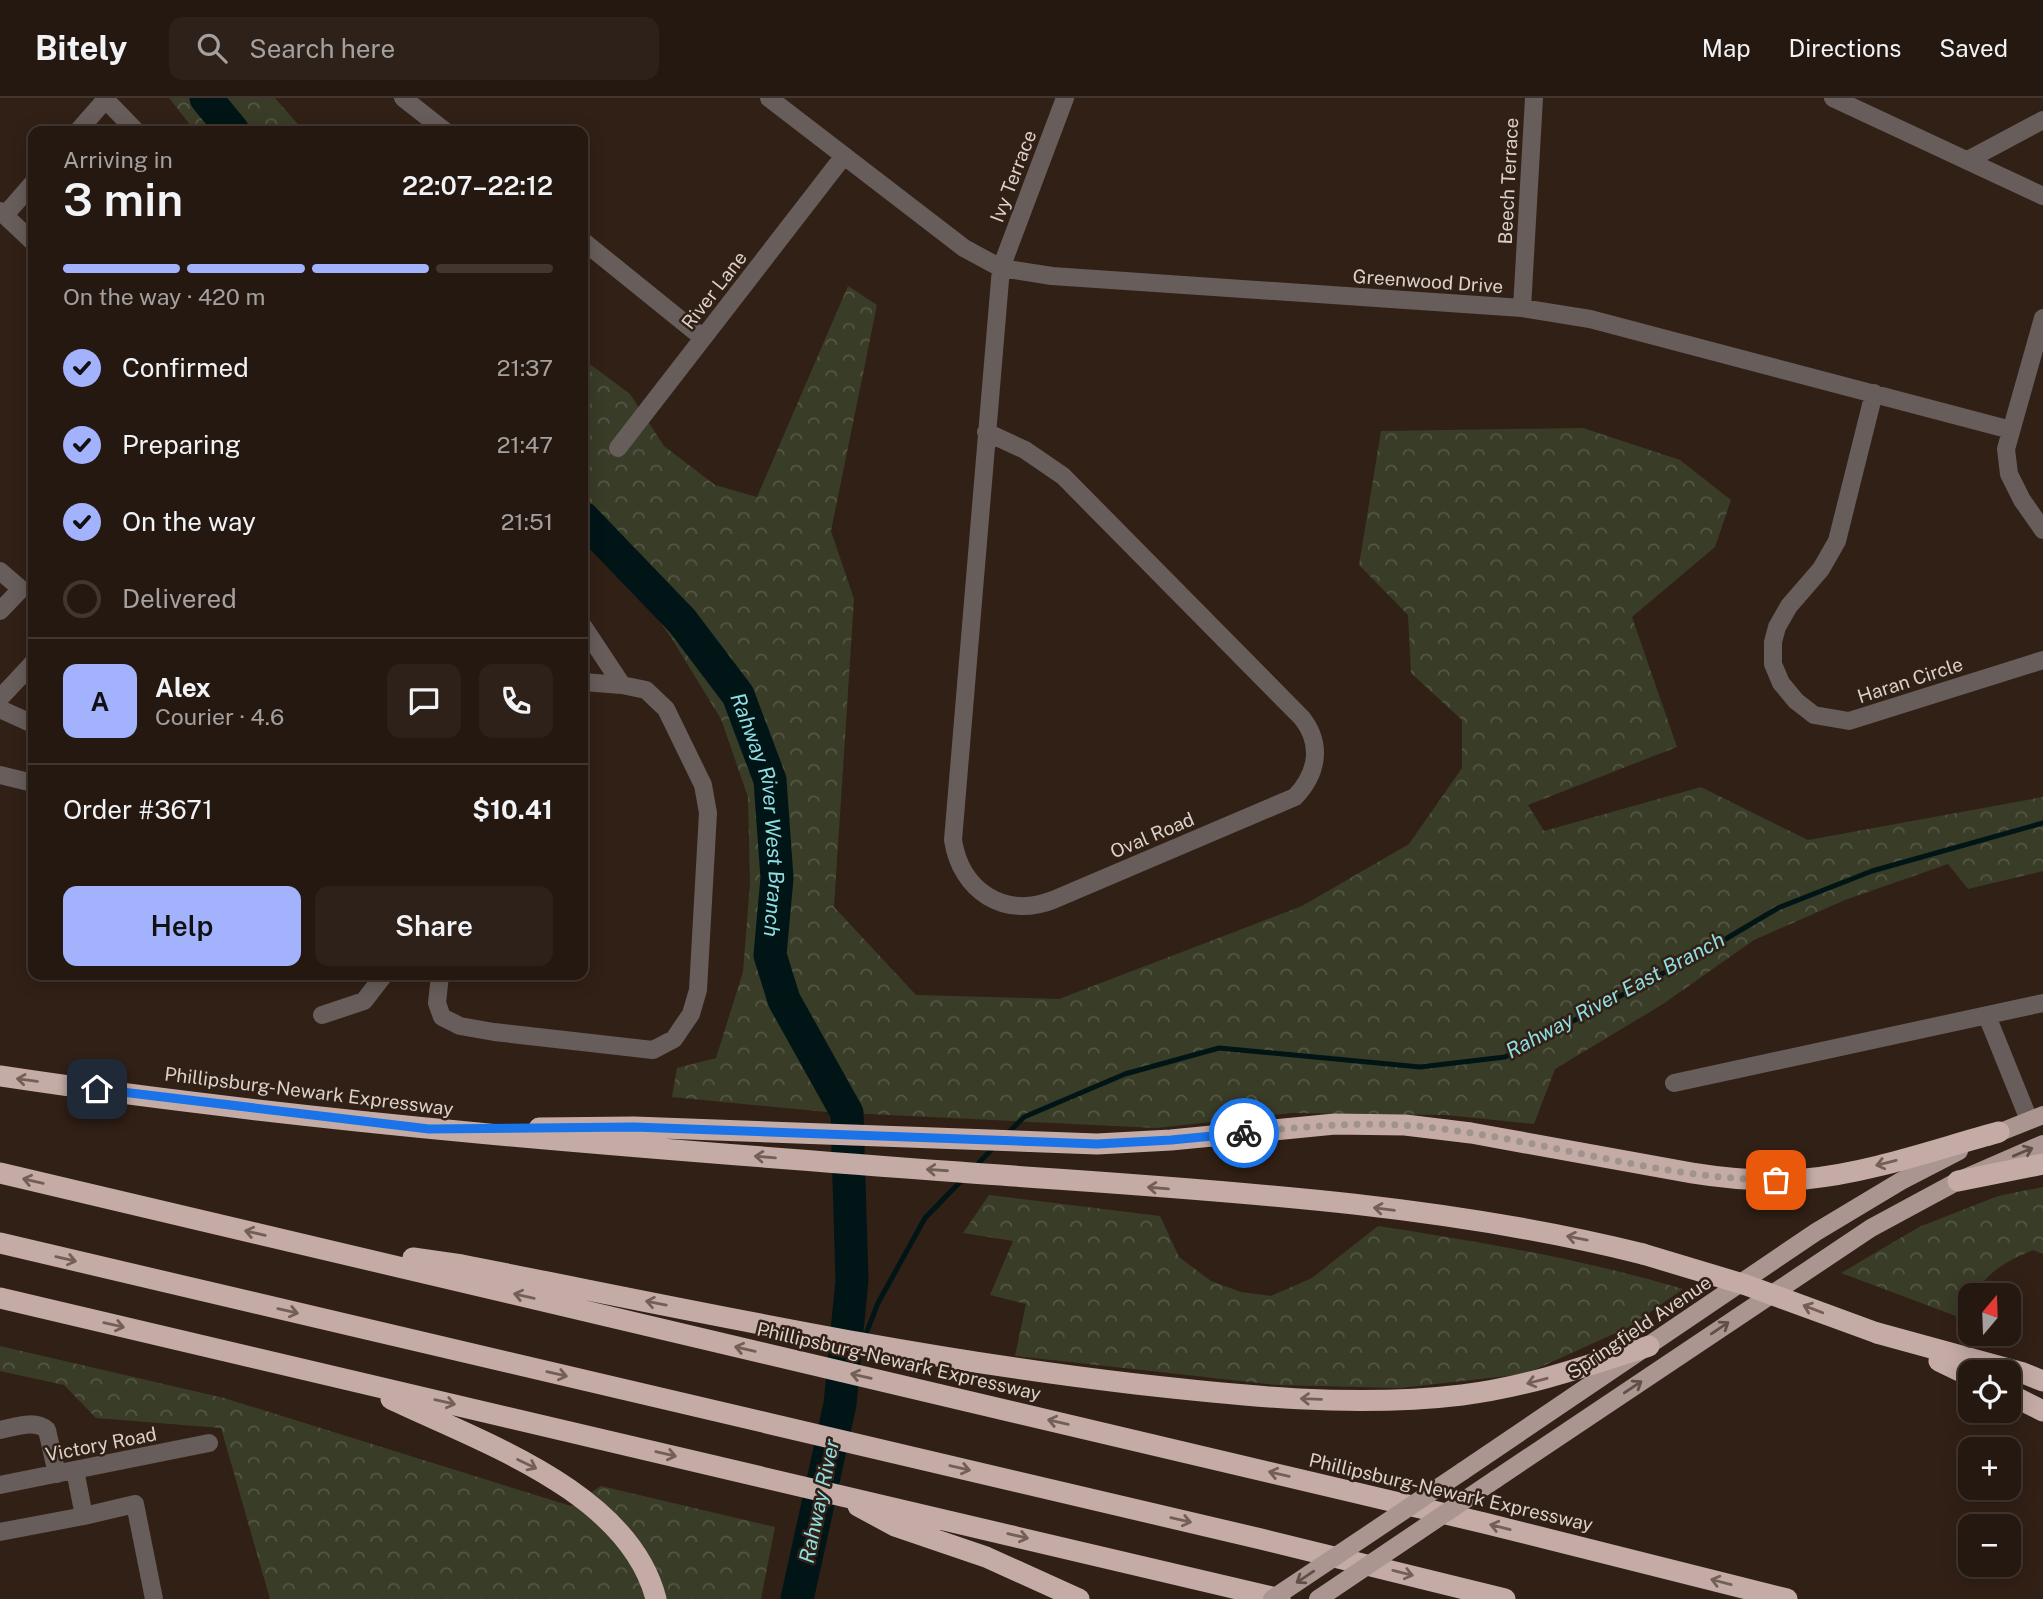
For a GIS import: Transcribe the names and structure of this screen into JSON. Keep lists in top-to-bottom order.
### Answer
{
  "streets": {
    "highway": ["Phillipsburg-Newark Expressway"],
    "main road": ["Springfield Avenue"],
    "street": [
      "Ivy Terrace",
      "Beech Terrace",
      "Greenwood Drive",
      "River Lane",
      "Haran Circle",
      "Oval Road",
      "Victory Road"
    ]
  },
  "crossings": [
    ["Ivy Terrace", "Greenwood Drive"],
    ["Ivy Terrace", "Oval Road"],
    ["Beech Terrace", "Greenwood Drive"],
    ["Greenwood Drive", "River Lane"],
    ["Greenwood Drive", "Haran Circle"],
    ["Greenwood Drive", "Oval Road"]
  ],
  "water": ["Rahway River West Branch", "Rahway River East Branch", "Rahway River"],
  "north": "top",
  "page": {
    "header": "Bitely",
    "search": "Search here",
    "nav": ["Map", "Directions", "Saved"],
    "heading": ["3 min", "Arriving in", "22:07–22:12"],
    "panel": [
      "Alex",
      "Courier · 4.6",
      "Order #3671",
      "$10.41"
    ],
    "bar": "On the way · 420 m",
    "list": [
      ["Confirmed", "21:37"],
      ["Preparing", "21:47"],
      ["On the way", "21:51"],
      "Delivered"
    ],
    "round": "A",
    "buttons": ["Help", "Share"],
    "map_buttons": ["+", "−"]
  }
}
